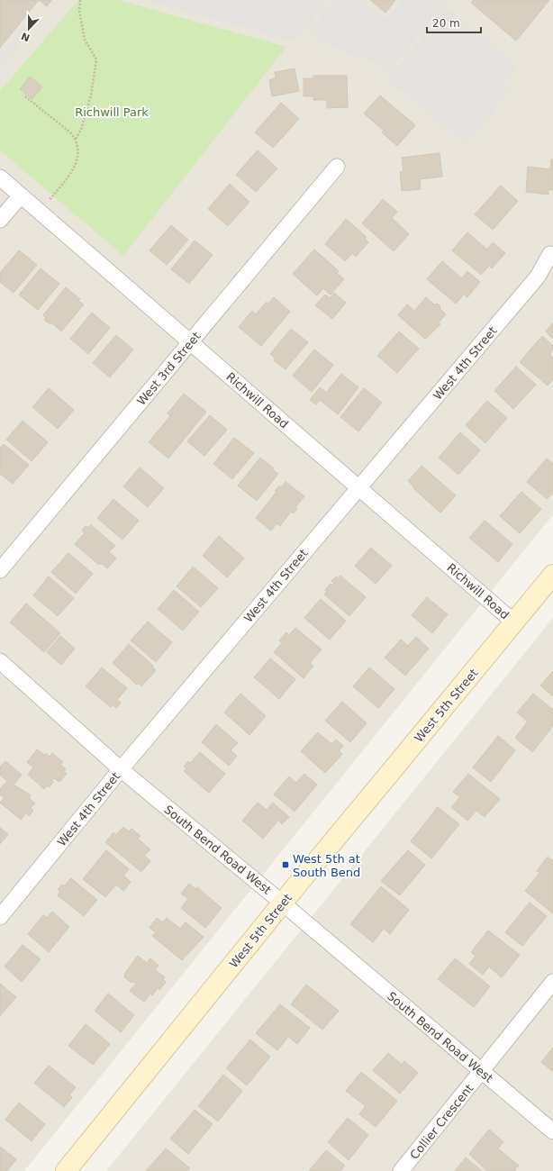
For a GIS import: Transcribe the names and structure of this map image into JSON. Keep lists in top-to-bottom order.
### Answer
{
  "streets": {
    "main road": ["West 5th Street"],
    "street": [
      "West 4th Street",
      "West 3rd Street",
      "Richwill Road",
      "South Bend Road West",
      "Collier Crescent"
    ]
  },
  "crossings": [
    ["West 4th Street", "Richwill Road"],
    ["West 4th Street", "South Bend Road West"],
    ["West 3rd Street", "Richwill Road"],
    ["Richwill Road", "West 5th Street"],
    ["West 5th Street", "South Bend Road West"],
    ["South Bend Road West", "Collier Crescent"]
  ],
  "parks": ["Richwill Park"],
  "places": {
    "transit": ["West 5th at South Bend"]
  },
  "scale_bar": "20 m",
  "north": "bottom"
}
